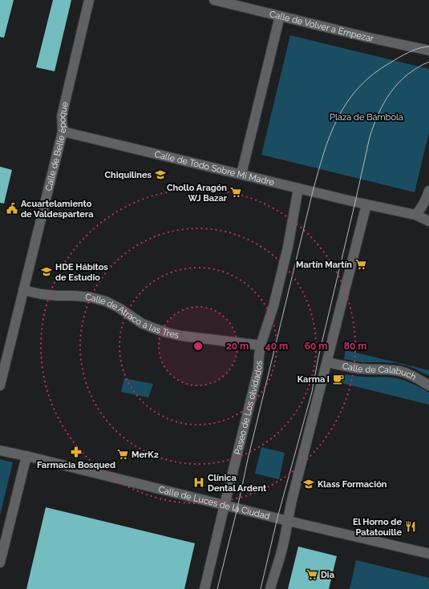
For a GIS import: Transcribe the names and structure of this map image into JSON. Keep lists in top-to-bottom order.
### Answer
{
  "streets": {
    "street": [
      "Calle de Volver a Empezar",
      "Calle de Belle époque",
      "Calle de Todo Sobre Mi Madre",
      "Calle de Atraco a las Tres",
      "Calle de Calabuch",
      "Paseo de Los olvidados",
      "Calle de Luces de la Ciudad"
    ]
  },
  "crossings": [
    ["Calle de Belle époque", "Calle de Todo Sobre Mi Madre"],
    ["Calle de Belle époque", "Calle de Atraco a las Tres"],
    ["Calle de Todo Sobre Mi Madre", "Paseo de Los olvidados"],
    ["Calle de Atraco a las Tres", "Paseo de Los olvidados"],
    ["Paseo de Los olvidados", "Calle de Luces de la Ciudad"]
  ],
  "parks": ["Plaza de Bámbola"],
  "places": {
    "school or university": ["Chiquilines", "HDE Hábitos de Estudio", "Klass Formación"],
    "supermarket": [
      "Chollo Aragón WJ Bazar",
      "Martín Martín",
      "MerK2",
      "Dia"
    ],
    "public building": ["Acuartelamiento de Valdespartera"],
    "cafe": ["Karma I"],
    "pharmacy": ["Farmacia Bosqued"],
    "hospital": ["Clínica Dental Ardent"],
    "restaurant": ["El Horno de Patatouille"]
  },
  "rings": [
    "20 m",
    "40 m",
    "60 m",
    "80 m"
  ]
}
